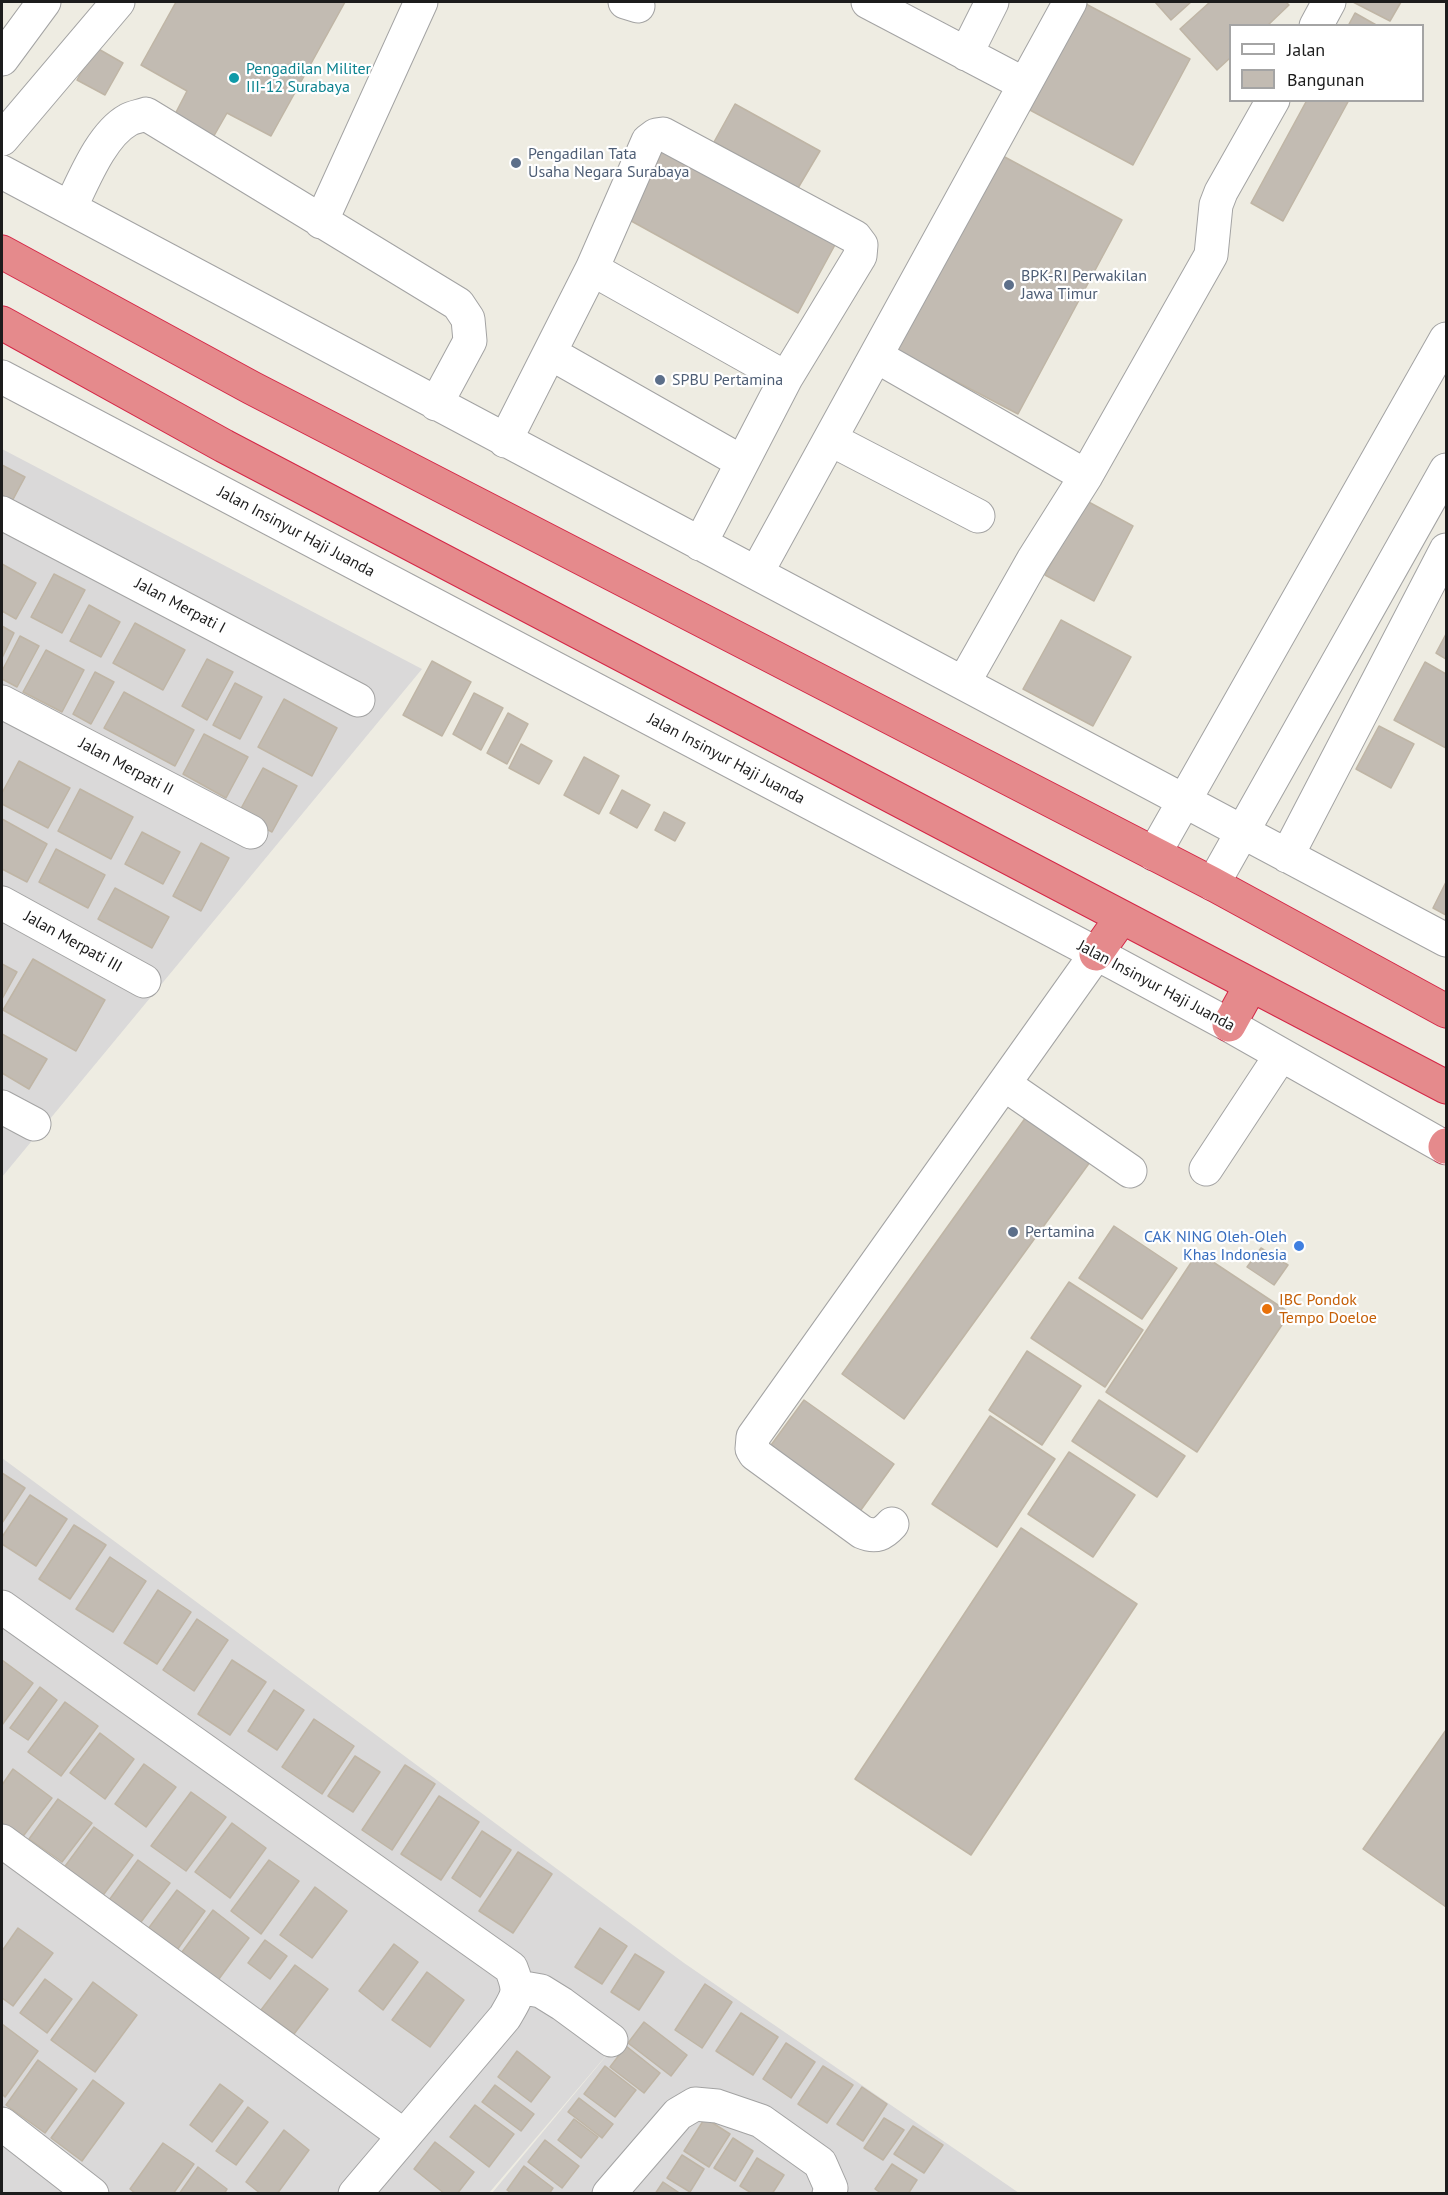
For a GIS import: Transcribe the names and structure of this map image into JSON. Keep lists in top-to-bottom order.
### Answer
{
  "streets": {
    "street": [
      "Jalan Insinyur Haji Juanda",
      "Jalan Merpati I",
      "Jalan Merpati II",
      "Jalan Merpati III"
    ]
  },
  "places": [
    "Pengadilan Militer III-12 Surabaya",
    "Pengadilan Tata Usaha Negara Surabaya",
    "BPK-RI Perwakilan Jawa Timur",
    "SPBU Pertamina",
    "Pertamina",
    "CAK NING Oleh-Oleh Khas Indonesia",
    "IBC Pondok Tempo Doeloe"
  ],
  "legend": ["Jalan", "Bangunan"]
}
